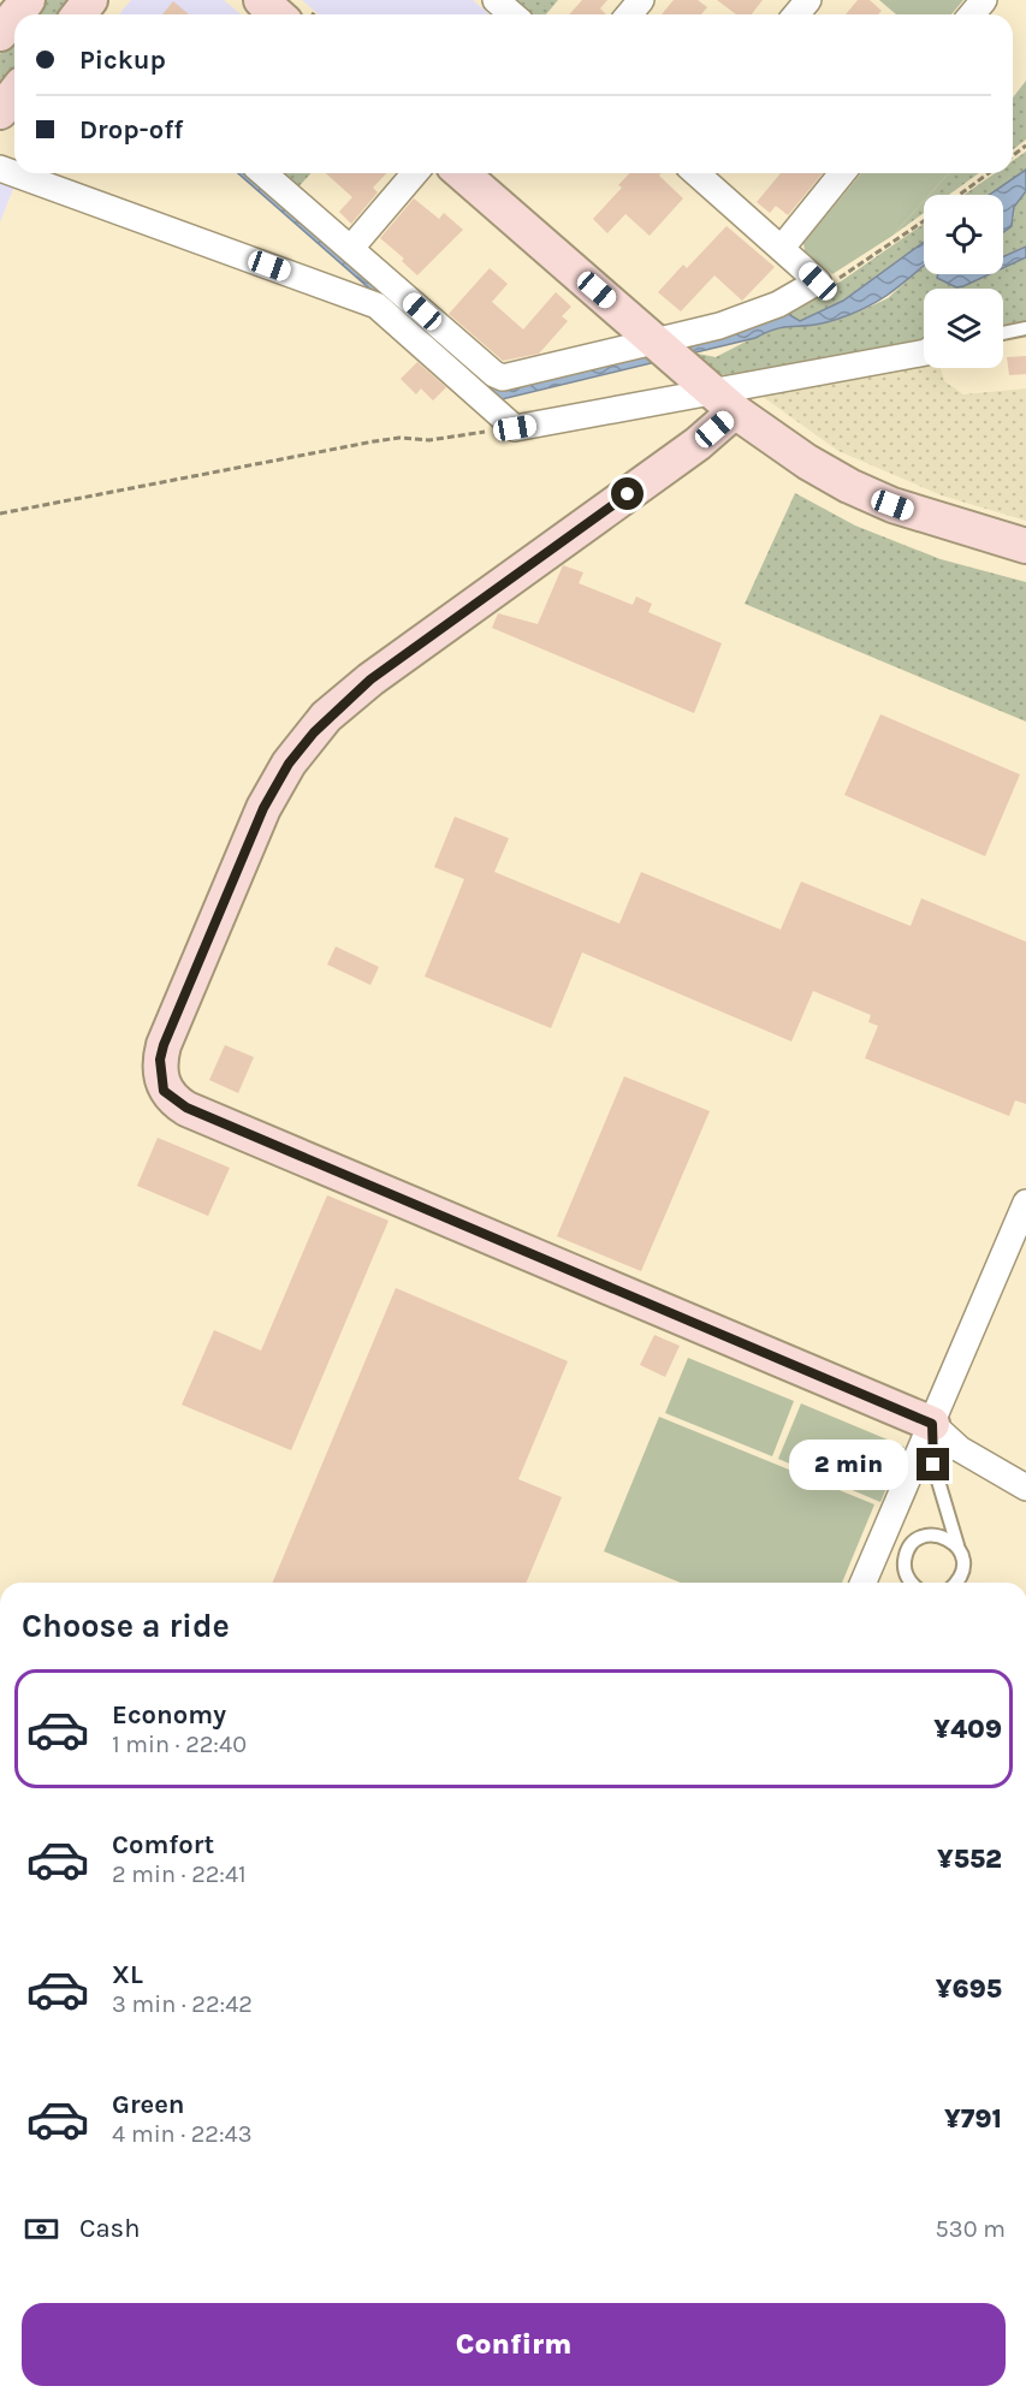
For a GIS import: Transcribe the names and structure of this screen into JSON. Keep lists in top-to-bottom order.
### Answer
{
  "page": {
    "banner": ["Pickup", "Drop-off"],
    "bubble": "2 min",
    "heading": "Choose a ride",
    "list": [
      {
        "name": "Economy",
        "note": "1 min · 22:40",
        "value": "¥409"
      },
      {
        "name": "Comfort",
        "note": "2 min · 22:41",
        "value": "¥552"
      },
      {
        "name": "XL",
        "note": "3 min · 22:42",
        "value": "¥695"
      },
      {
        "name": "Green",
        "note": "4 min · 22:43",
        "value": "¥791"
      }
    ],
    "pay": ["Cash", "530 m"],
    "buttons": "Confirm"
  }
}
